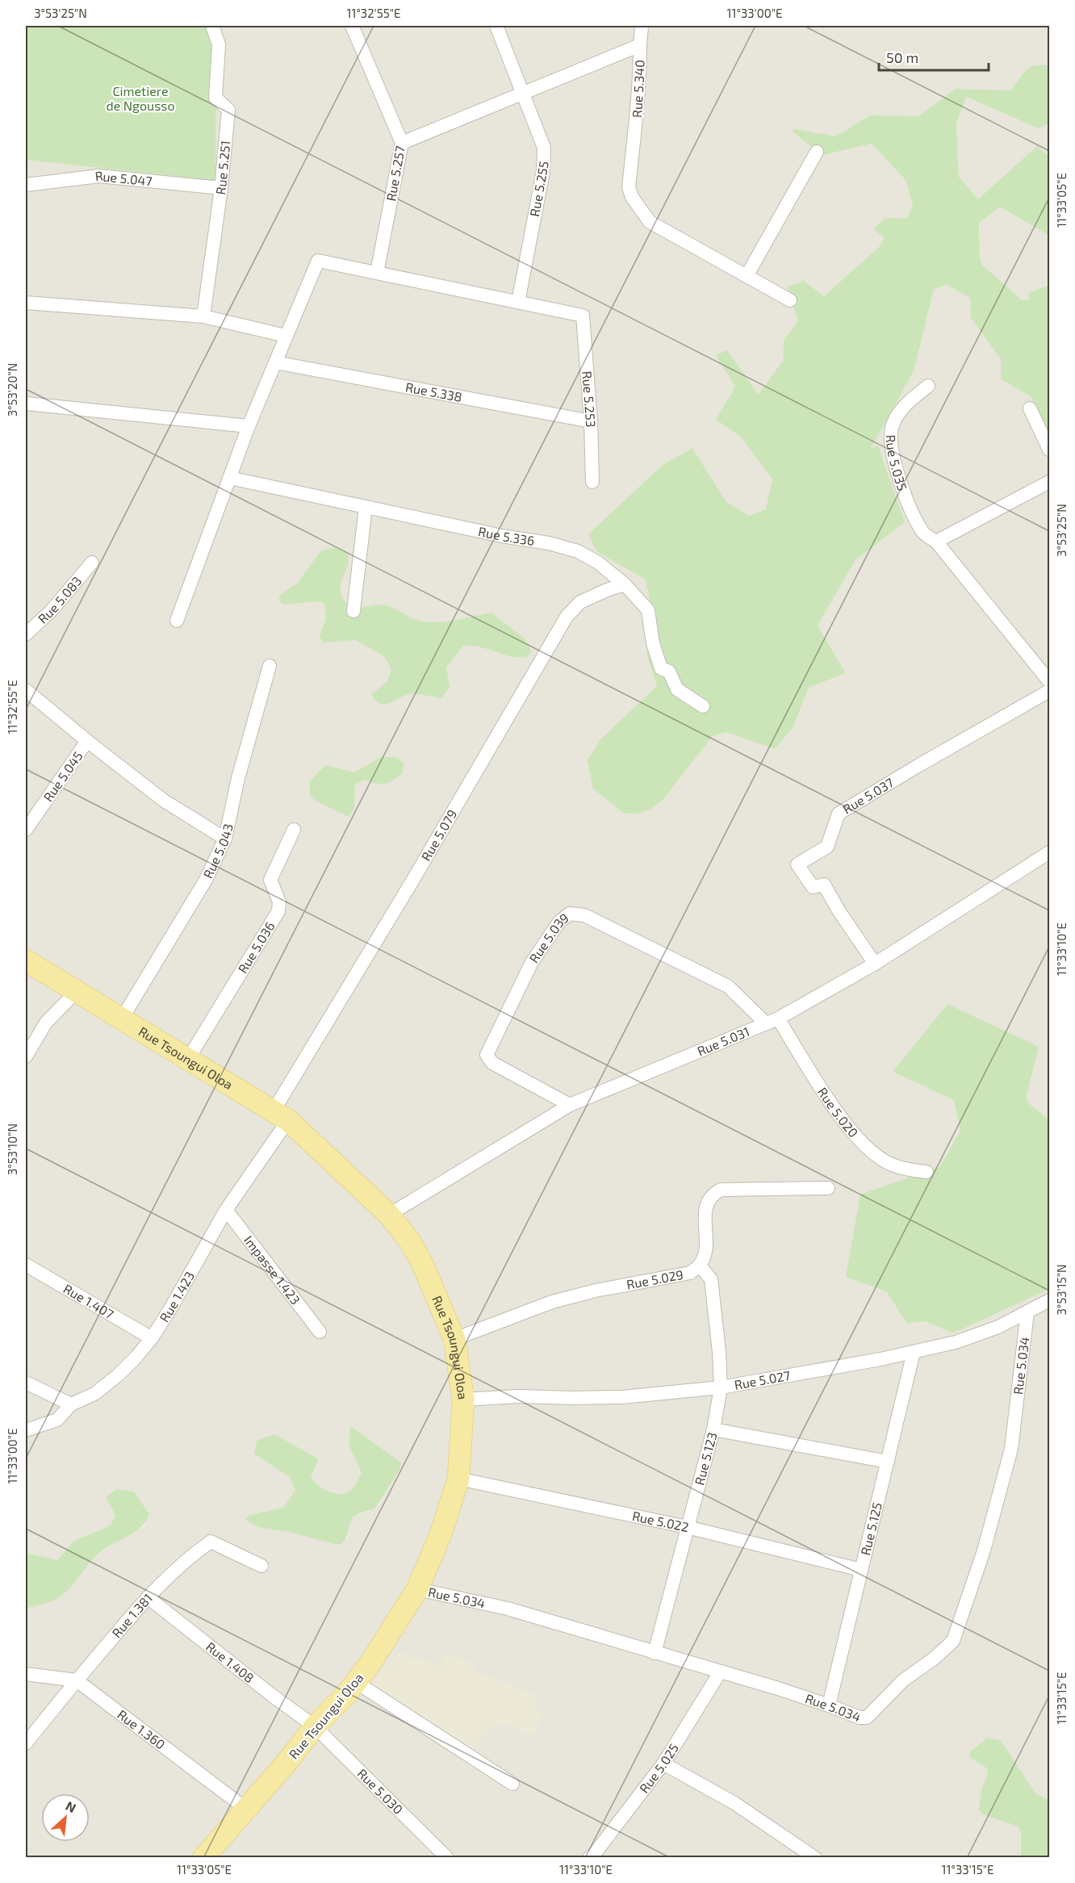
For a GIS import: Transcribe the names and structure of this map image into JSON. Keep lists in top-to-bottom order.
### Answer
{
  "streets": {
    "main road": ["Rue Tsoungui Oloa"],
    "street": [
      "Rue 5.340",
      "Rue 5.251",
      "Rue 5.257",
      "Rue 5.047",
      "Rue 5.255",
      "Rue 5.338",
      "Rue 5.253",
      "Rue 5.035",
      "Rue 5.336",
      "Rue 5.083",
      "Rue 5.045",
      "Rue 5.037",
      "Rue 5.079",
      "Rue 5.043",
      "Rue 5.039",
      "Rue 5.036",
      "Rue 5.031",
      "Rue 5.020",
      "Impasse 1.423",
      "Rue 5.029",
      "Rue 1.423",
      "Rue 1.407",
      "Rue 5.034",
      "Rue 5.027",
      "Rue 5.123",
      "Rue 5.022",
      "Rue 5.125",
      "Rue 1.381",
      "Rue 1.408",
      "Rue 1.360",
      "Rue 5.025",
      "Rue 5.030"
    ]
  },
  "crossings": [
    ["Rue 5.340", "Rue 5.257"],
    ["Rue 5.340", "Rue 5.255"],
    ["Rue 5.251", "Rue 5.047"],
    ["Rue 5.255", "Rue 5.253"],
    ["Rue 5.338", "Rue 5.253"],
    ["Rue 5.336", "Rue 5.079"],
    ["Rue 5.037", "Rue 5.031"],
    ["Rue 5.079", "Rue Tsoungui Oloa"],
    ["Rue 5.079", "Rue 1.423"],
    ["Rue 5.043", "Rue Tsoungui Oloa"],
    ["Rue 5.039", "Rue 5.031"],
    ["Rue 5.039", "Rue 5.020"],
    ["Rue 5.036", "Rue Tsoungui Oloa"],
    ["Rue 5.031", "Rue Tsoungui Oloa"],
    ["Rue 5.031", "Rue 5.020"],
    ["Rue Tsoungui Oloa", "Rue 5.029"],
    ["Rue Tsoungui Oloa", "Rue 1.423"],
    ["Rue Tsoungui Oloa", "Rue 5.034"],
    ["Rue Tsoungui Oloa", "Rue 5.027"],
    ["Rue Tsoungui Oloa", "Rue 5.022"],
    ["Rue Tsoungui Oloa", "Rue 1.408"],
    ["Rue Tsoungui Oloa", "Rue 1.360"],
    ["Rue Tsoungui Oloa", "Rue 5.030"],
    ["Impasse 1.423", "Rue 1.423"],
    ["Rue 5.029", "Rue 5.123"],
    ["Rue 1.423", "Rue 1.407"],
    ["Rue 5.034", "Rue 5.027"],
    ["Rue 5.034", "Rue 5.123"],
    ["Rue 5.034", "Rue 5.125"],
    ["Rue 5.034", "Rue 5.025"],
    ["Rue 5.027", "Rue 5.123"],
    ["Rue 5.027", "Rue 5.125"],
    ["Rue 5.123", "Rue 5.022"],
    ["Rue 5.022", "Rue 5.125"],
    ["Rue 1.381", "Rue 1.408"],
    ["Rue 1.381", "Rue 1.360"],
    ["Rue 1.408", "Rue 5.030"]
  ],
  "parks": ["Cimetiere de Ngousso"],
  "scale_bar": "50 m",
  "north": "top right",
  "coordinates": [
    "3°53'25\"N",
    "11°32'55\"E",
    "11°33'00\"E",
    "11°33'05\"E",
    "3°53'20\"N",
    "11°33'10\"E",
    "3°53'10\"N",
    "3°53'15\"N",
    "11°33'15\"E"
  ]
}
